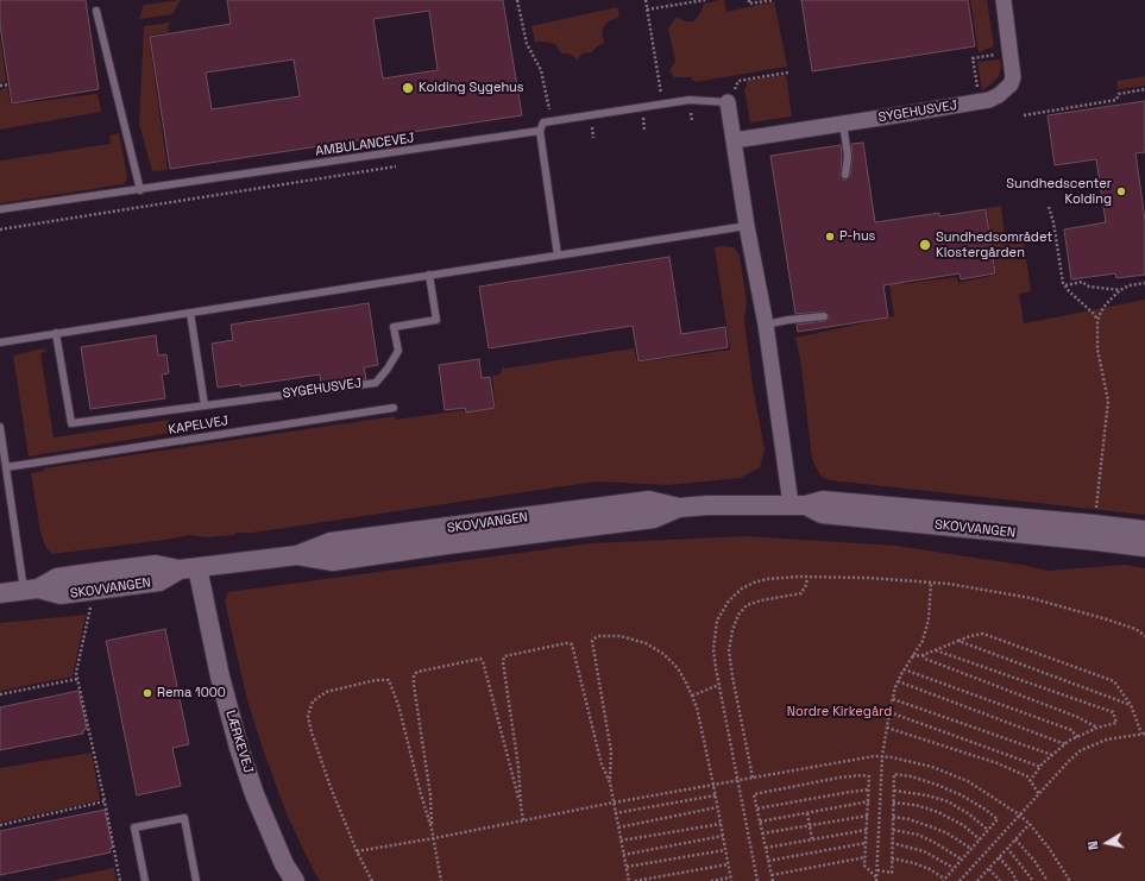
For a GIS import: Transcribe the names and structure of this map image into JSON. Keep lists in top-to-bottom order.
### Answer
{
  "streets": {
    "street": ["SYGEHUSVEJ", "SKOVVANGEN", "LÆRKEVEJ"],
    "lane": ["AMBULANCEVEJ", "KAPELVEJ"]
  },
  "crossings": [
    ["SKOVVANGEN", "LÆRKEVEJ"]
  ],
  "parks": ["Nordre Kirkegård"],
  "places": [
    "Kolding Sygehus",
    "Sundhedscenter Kolding",
    "P-hus",
    "Sundhedsområdet Klostergården",
    "Rema 1000"
  ],
  "north": "left"
}
